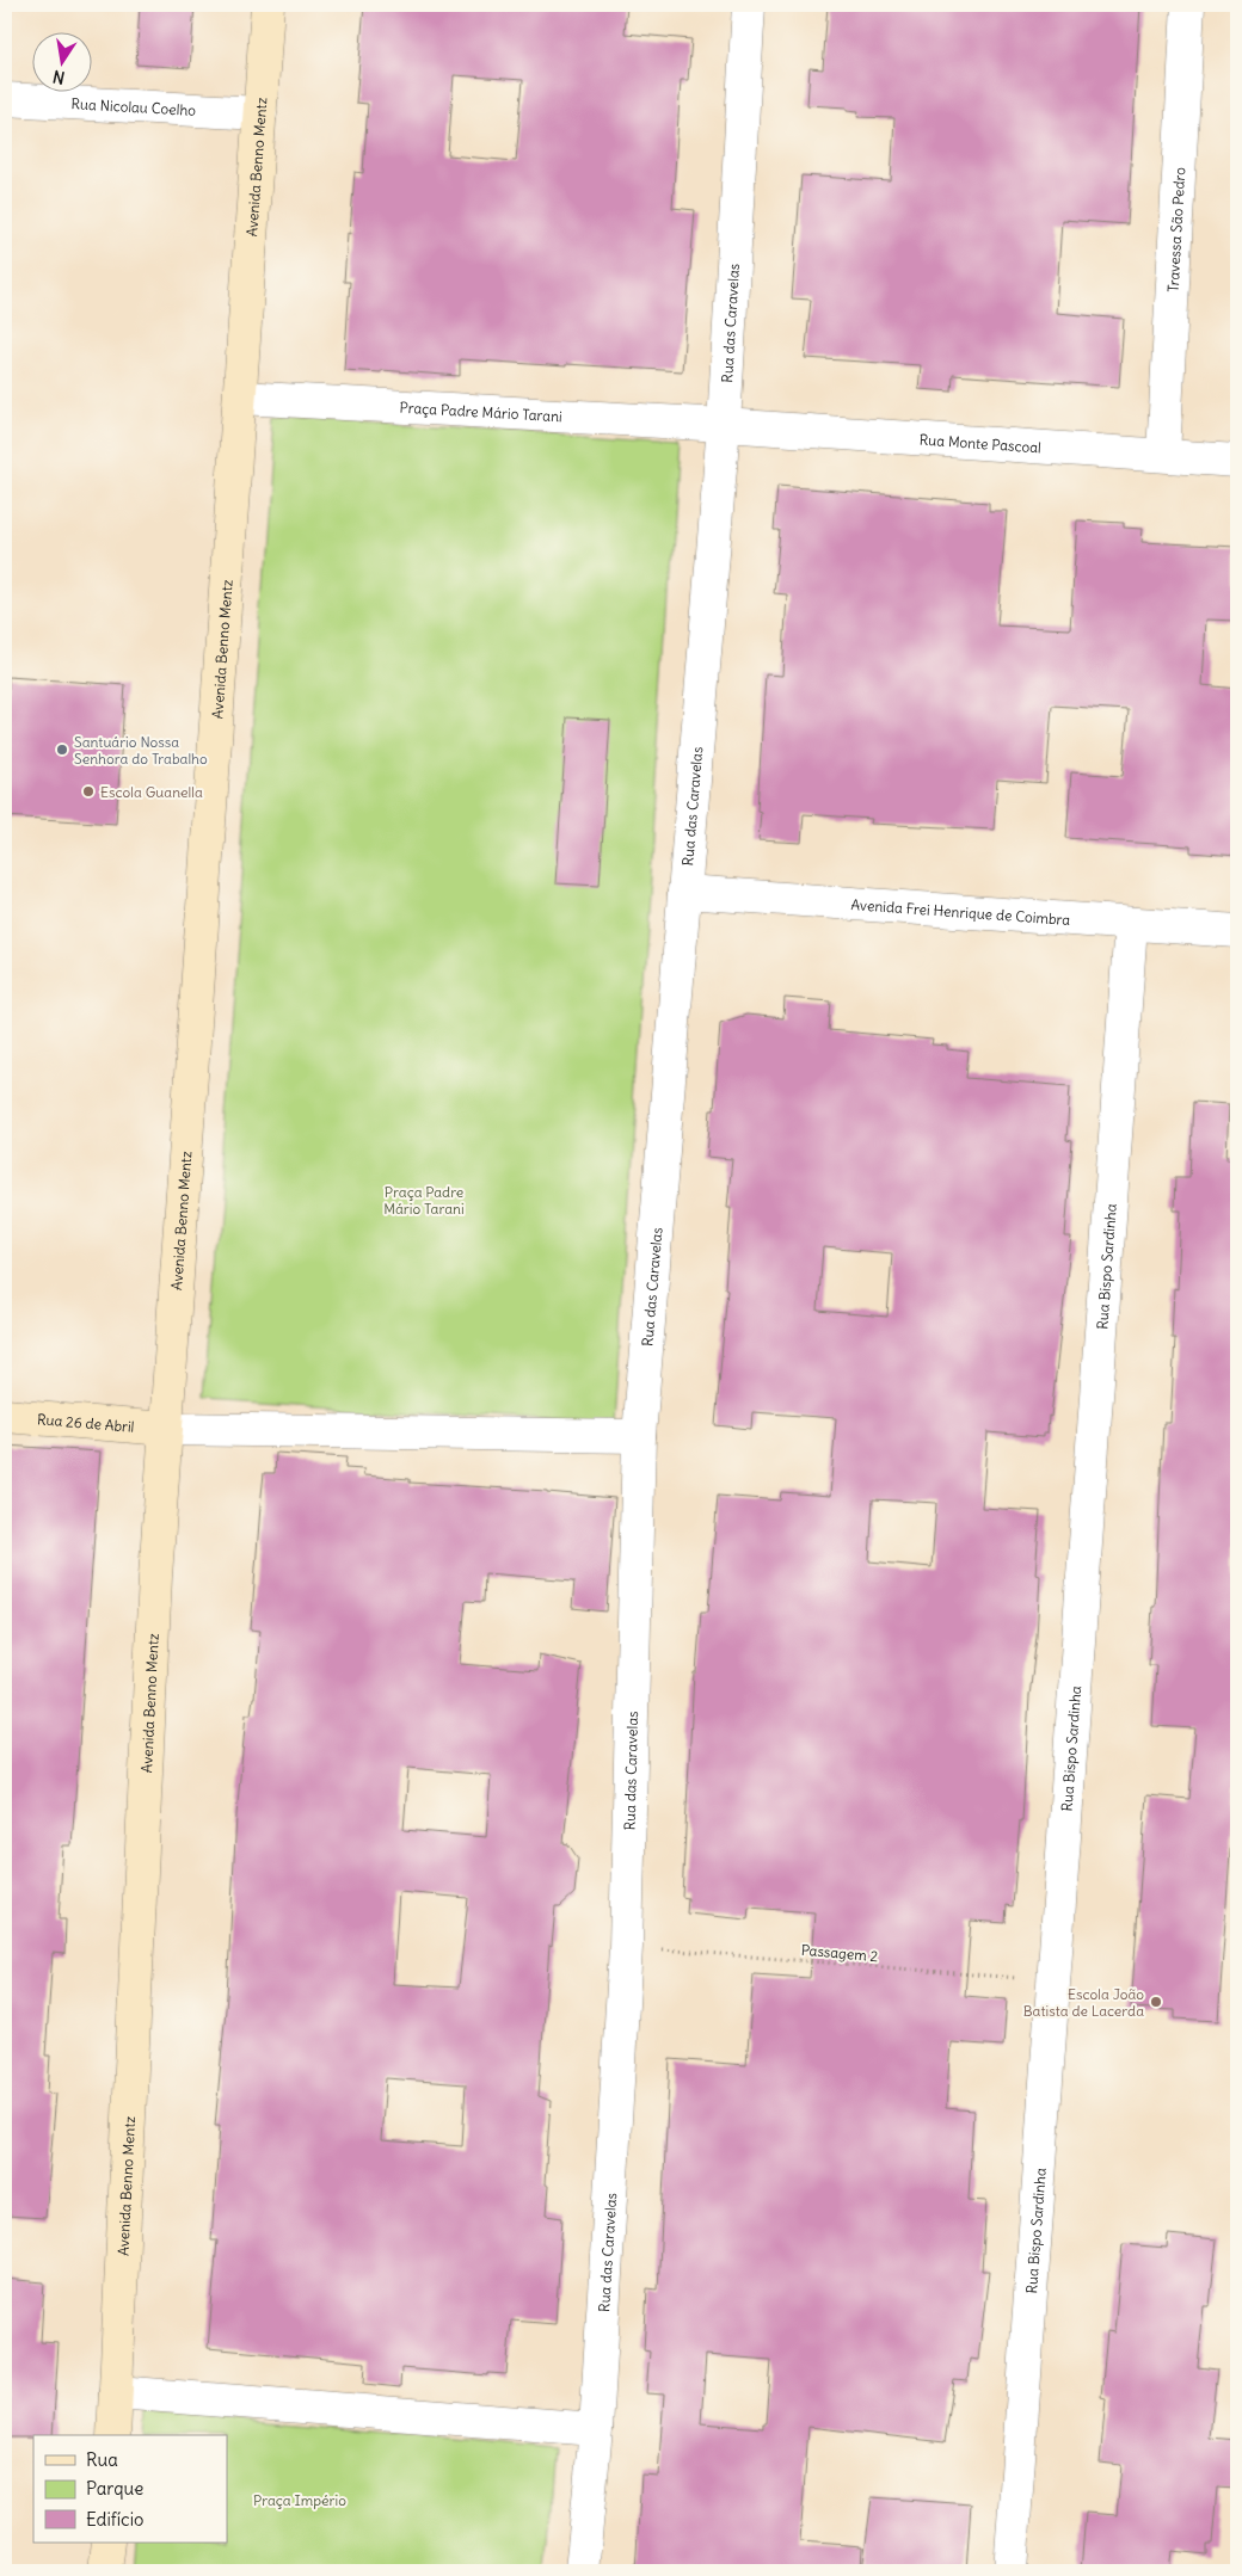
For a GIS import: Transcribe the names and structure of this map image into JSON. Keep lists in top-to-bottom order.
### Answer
{
  "streets": {
    "street": [
      "Rua Nicolau Coelho",
      "Avenida Benno Mentz",
      "Travessa São Pedro",
      "Rua das Caravelas",
      "Praça Padre Mário Tarani",
      "Rua Monte Pascoal",
      "Avenida Frei Henrique de Coimbra",
      "Rua Bispo Sardinha",
      "Rua 26 de Abril"
    ],
    "path": ["Passagem 2"]
  },
  "crossings": [
    ["Rua Nicolau Coelho", "Avenida Benno Mentz"],
    ["Avenida Benno Mentz", "Praça Padre Mário Tarani"],
    ["Avenida Benno Mentz", "Rua 26 de Abril"],
    ["Travessa São Pedro", "Rua Monte Pascoal"],
    ["Rua das Caravelas", "Praça Padre Mário Tarani"],
    ["Rua das Caravelas", "Rua Monte Pascoal"],
    ["Rua das Caravelas", "Avenida Frei Henrique de Coimbra"],
    ["Rua das Caravelas", "Passagem 2"],
    ["Praça Padre Mário Tarani", "Rua Monte Pascoal"],
    ["Avenida Frei Henrique de Coimbra", "Rua Bispo Sardinha"],
    ["Rua Bispo Sardinha", "Passagem 2"]
  ],
  "parks": ["Praça Padre Mário Tarani", "Praça Império"],
  "places": ["Santuário Nossa Senhora do Trabalho", "Escola Guanella", "Escola João Batista de Lacerda"],
  "legend": ["Rua", "Parque", "Edifício"],
  "north": "bottom"
}
